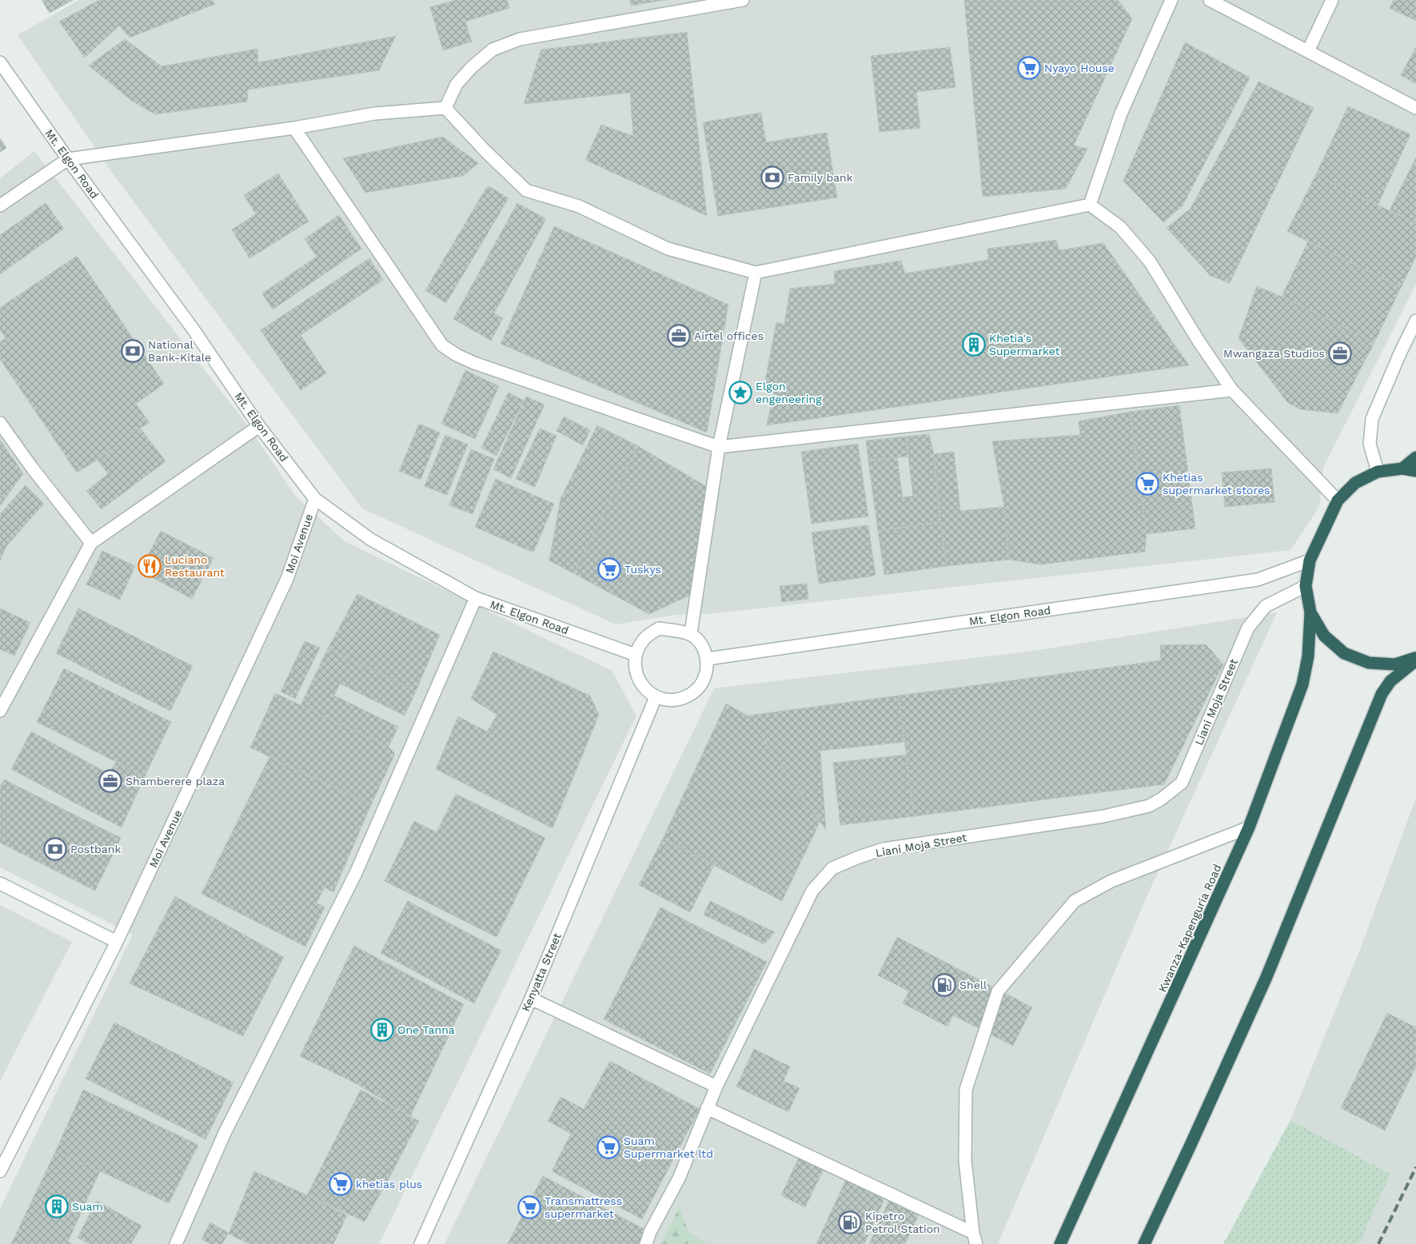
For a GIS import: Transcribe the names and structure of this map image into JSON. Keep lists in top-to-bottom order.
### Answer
{
  "streets": {
    "highway": ["Kwanza-Kapenguria Road"],
    "street": [
      "Mt. Elgon Road",
      "Moi Avenue",
      "Liani Moja Street",
      "Kenyatta Street"
    ]
  },
  "crossings": [
    ["Mt. Elgon Road", "Moi Avenue"],
    ["Mt. Elgon Road", "Kenyatta Street"]
  ],
  "places": {
    "supermarket": [
      "Nyayo House",
      "Khetias supermarket stores",
      "Tuskys",
      "Suam Supermarket ltd",
      "khetias plus",
      "Transmattress supermarket"
    ],
    "bank": ["Family bank", "National Bank-Kitale", "Postbank"],
    "office": ["Airtel offices", "Mwangaza Studios", "Shamberere plaza"],
    "building": ["Khetia's Supermarket", "One Tanna", "Suam"],
    "place": ["Elgon engeneering"],
    "restaurant": ["Luciano Restaurant"],
    "fuel station": ["Shell", "Kipetro Petrol Station"]
  }
}
